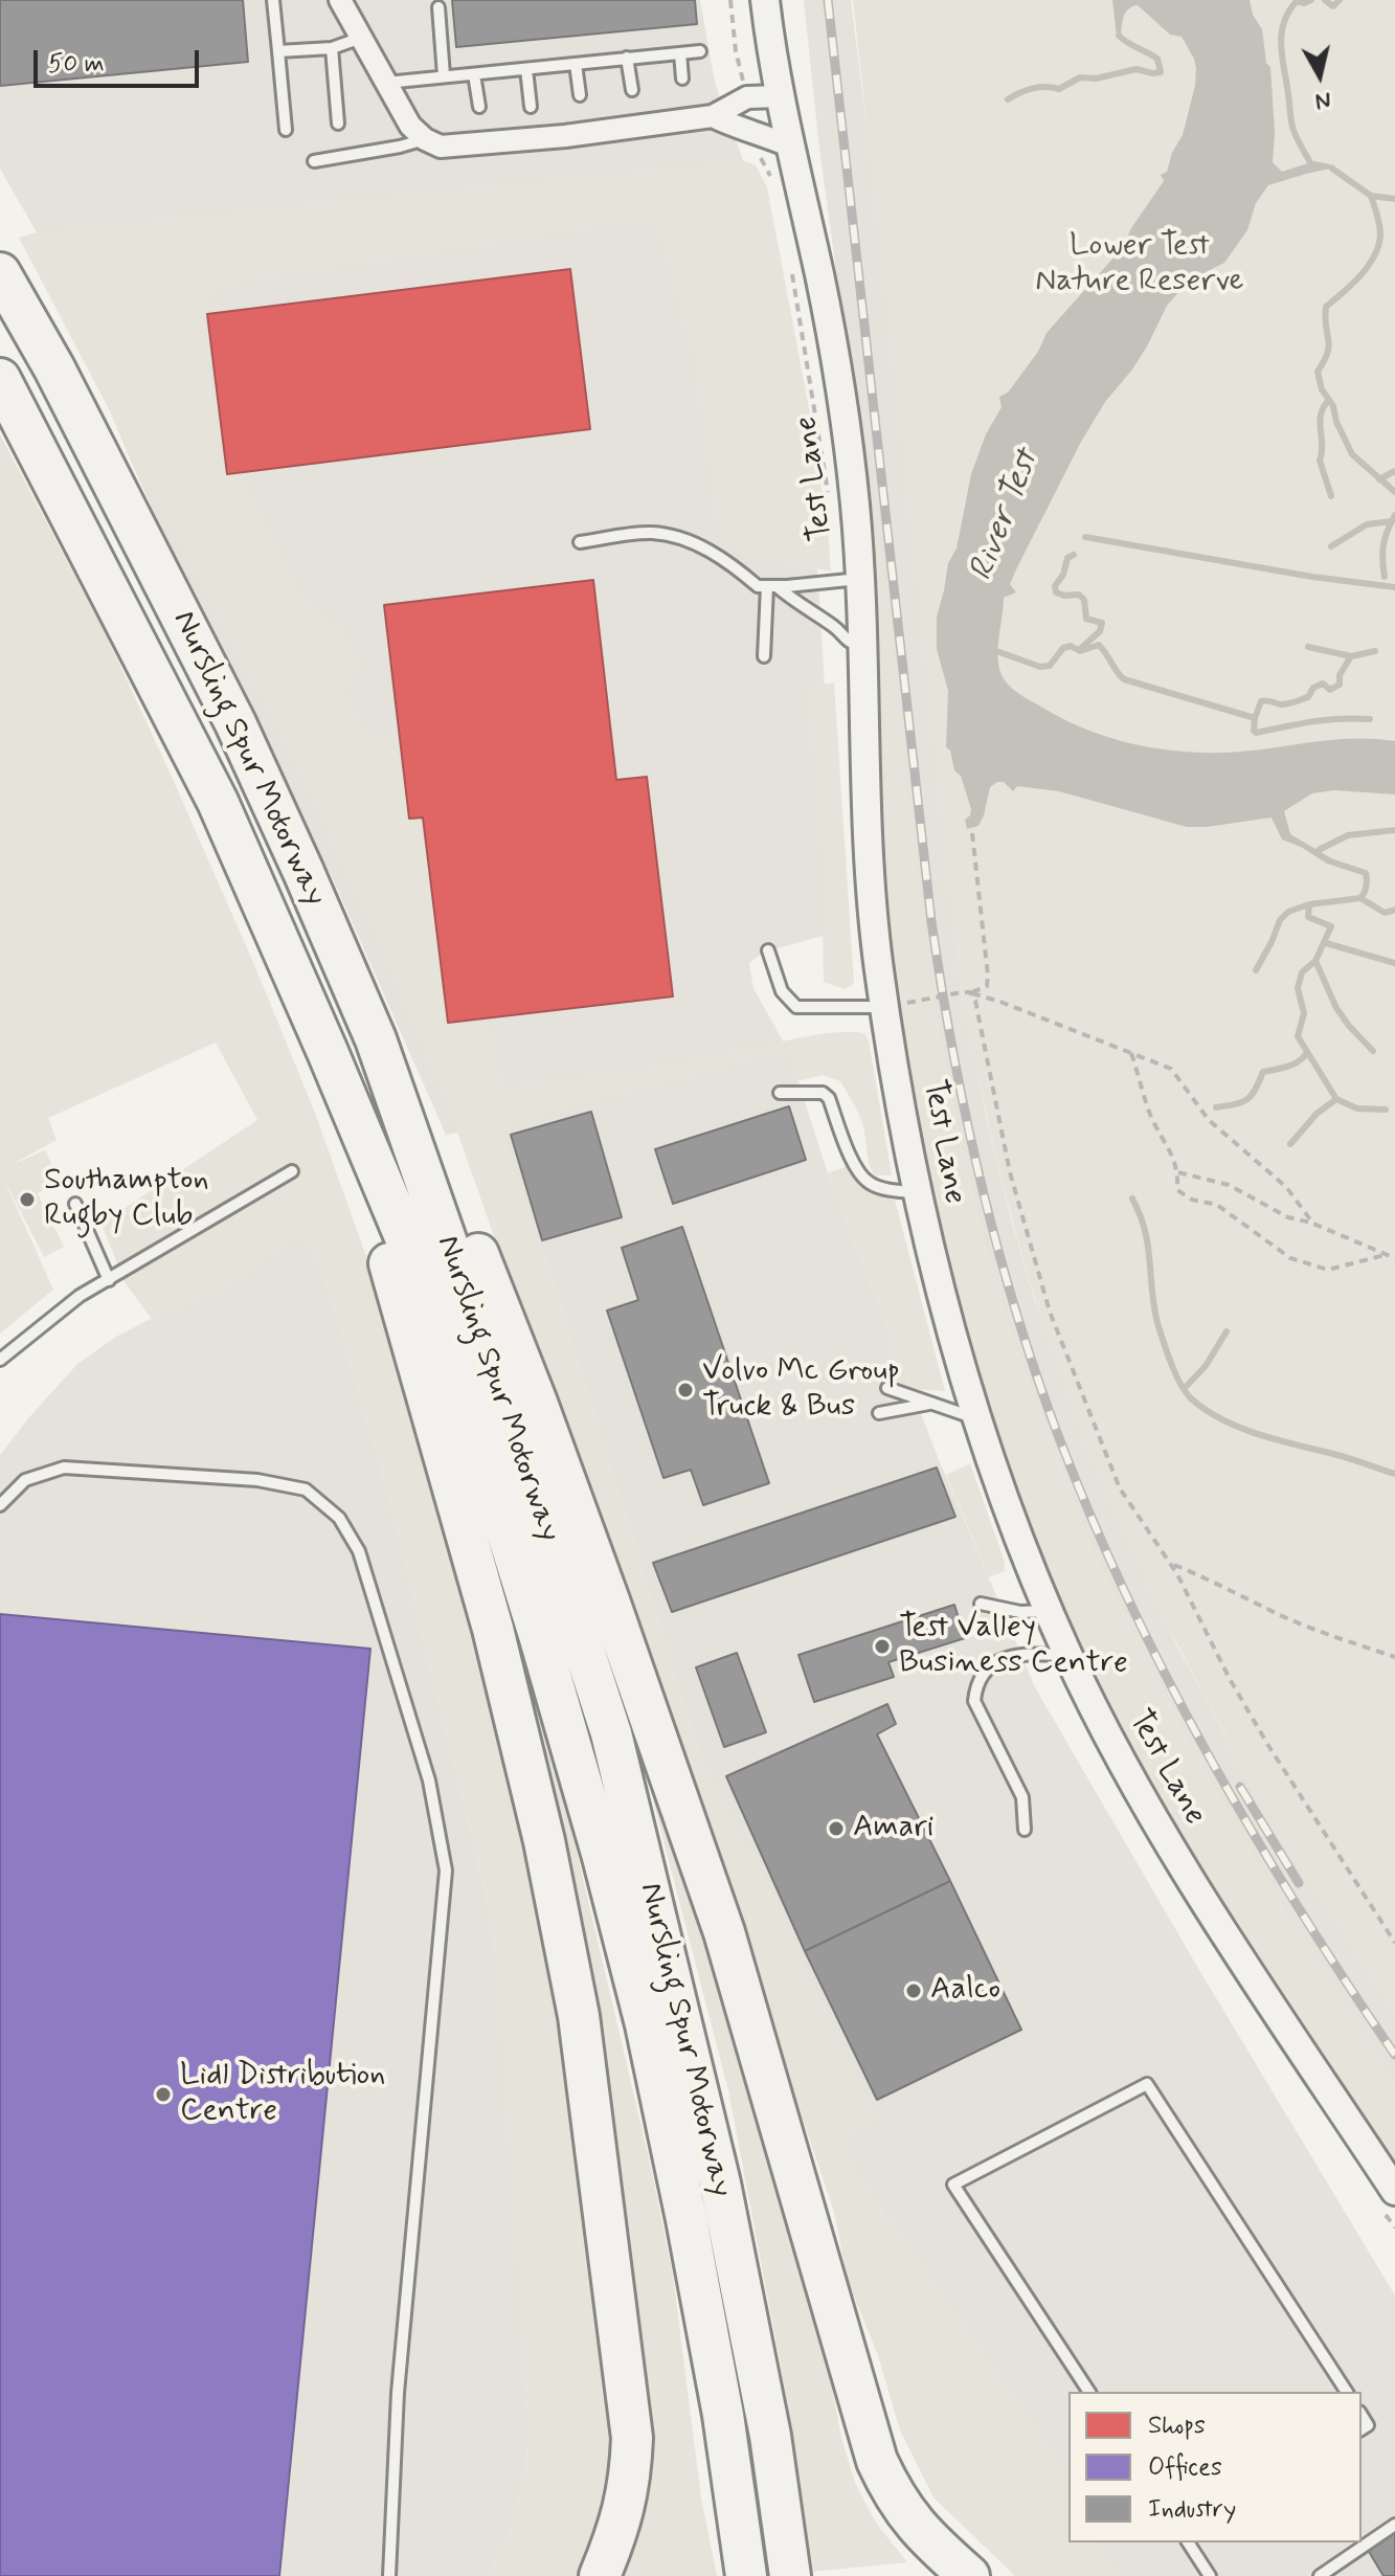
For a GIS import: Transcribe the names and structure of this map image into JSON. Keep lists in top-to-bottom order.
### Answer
{
  "streets": {
    "highway": ["Nursling Spur Motorway"],
    "street": ["Test Lane"]
  },
  "water": ["River Test"],
  "parks": ["Lower Test Nature Reserve"],
  "places": [
    "Southampton Rugby Club",
    "Volvo Mc Group Truck & Bus",
    "Test Valley Business Centre",
    "Amari",
    "Aalco",
    "Lidl Distribution Centre"
  ],
  "legend": ["Shops", "Offices", "Industry"],
  "scale_bar": "50 m",
  "north": "bottom"
}
